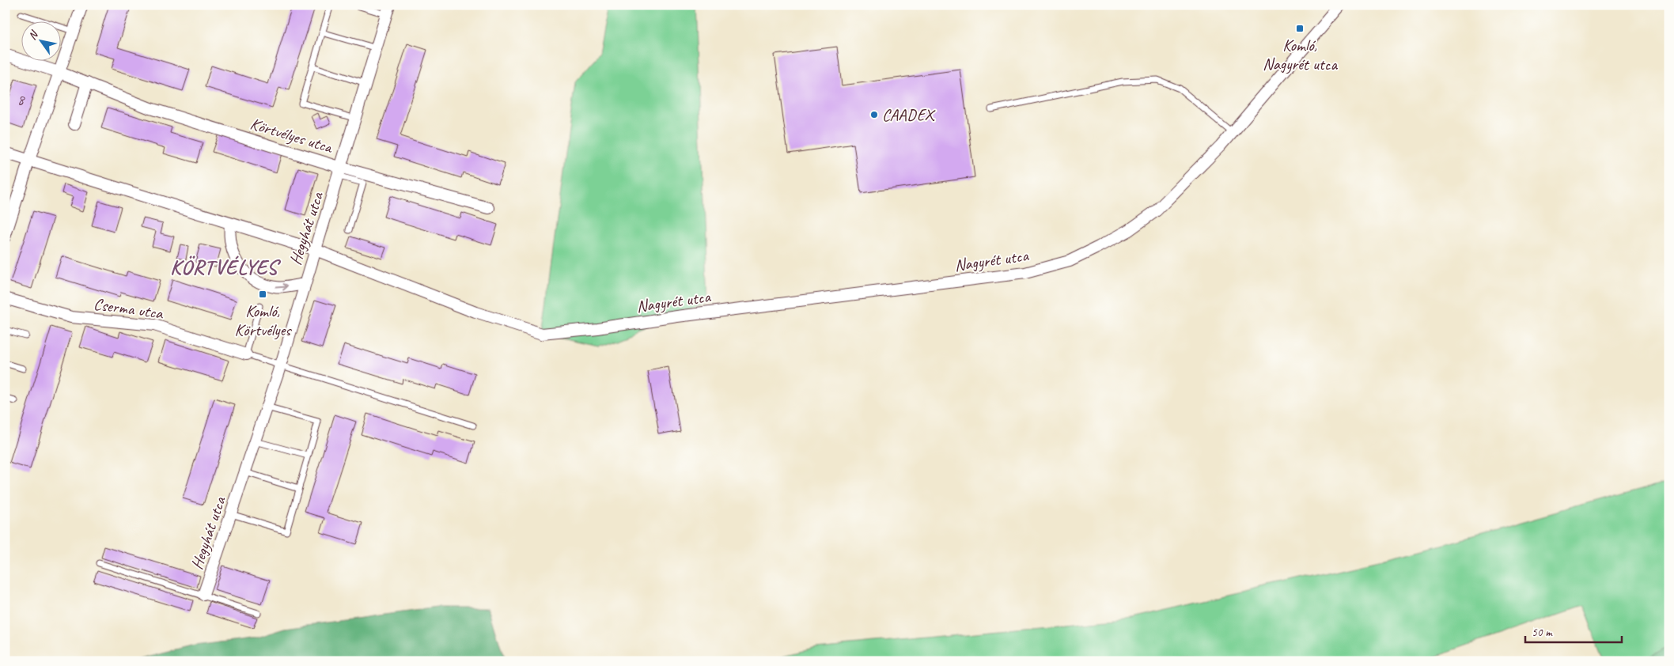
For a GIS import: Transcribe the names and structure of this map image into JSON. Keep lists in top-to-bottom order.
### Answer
{
  "streets": {
    "street": [
      "Körtvélyes utca",
      "Hegyhát utca",
      "Nagyrét utca",
      "Cserma utca"
    ]
  },
  "crossings": [
    ["Körtvélyes utca", "Hegyhát utca"],
    ["Hegyhát utca", "Nagyrét utca"]
  ],
  "districts": ["KÖRTVÉLYES"],
  "places": {
    "transit": ["Komló, Nagyrét utca", "Komló, Körtvélyes"],
    "other": ["CAADEX"]
  },
  "house_numbers": ["8"],
  "scale_bar": "50 m",
  "north": "top left"
}
